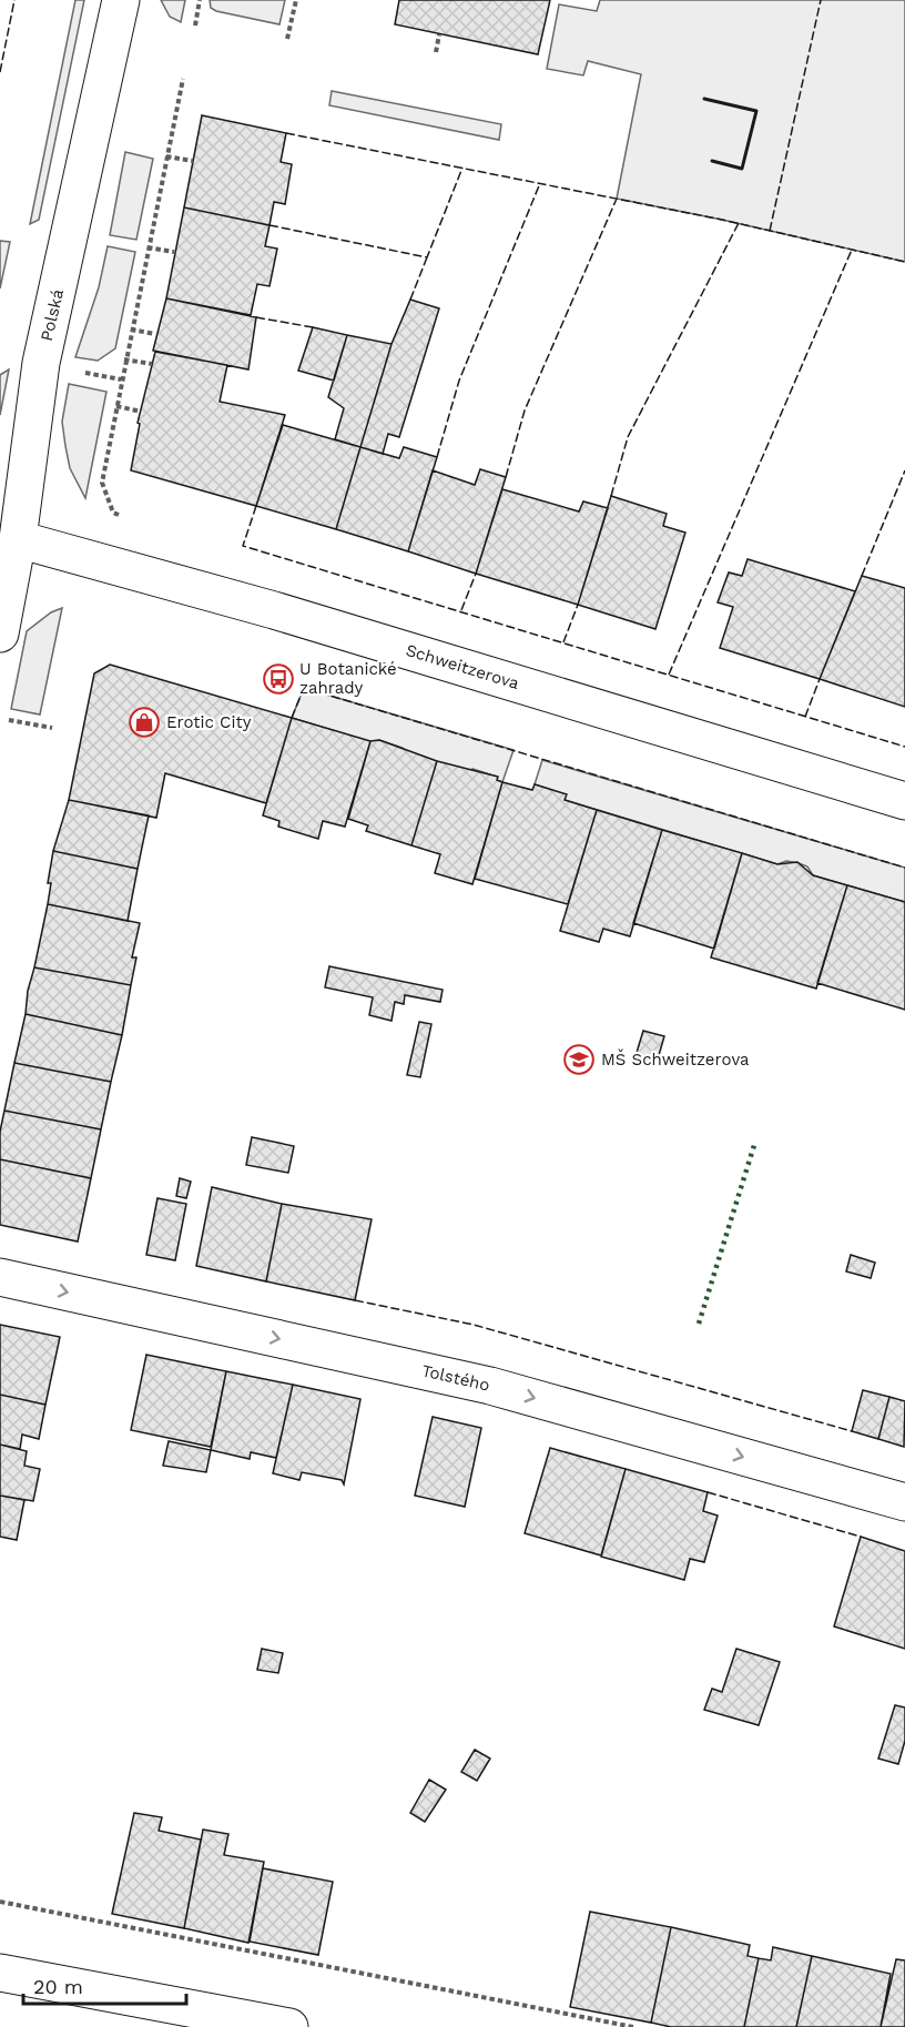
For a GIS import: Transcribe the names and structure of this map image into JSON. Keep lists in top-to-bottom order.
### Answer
{
  "streets": {
    "street": ["Polská", "Schweitzerova", "Tolstého"]
  },
  "crossings": [
    ["Polská", "Schweitzerova"]
  ],
  "one_way": ["Tolstého"],
  "places": {
    "bus stop": ["U Botanické zahrady"],
    "shop": ["Erotic City"],
    "school or university": ["MŠ Schweitzerova"]
  },
  "scale_bar": "20 m"
}
